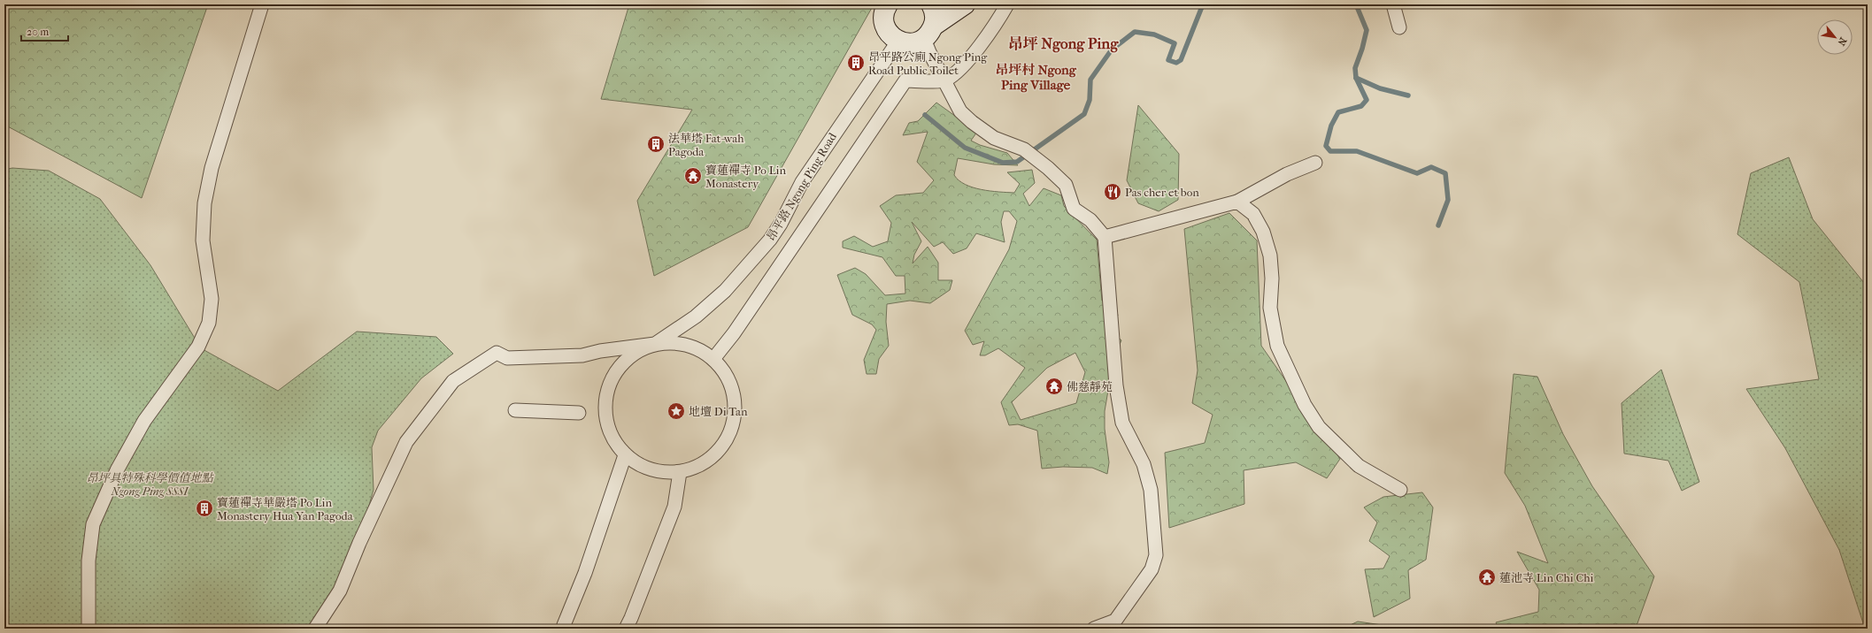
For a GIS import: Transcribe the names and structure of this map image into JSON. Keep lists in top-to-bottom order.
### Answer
{
  "streets": {
    "street": ["昂平路 Ngong Ping Road"]
  },
  "districts": ["昂坪 Ngong Ping", "昂坪村 Ngong Ping Village"],
  "parks": ["昂坪具特殊科學價值地點 Ngong Ping SSSI"],
  "places": {
    "building": ["昂平路公廁 Ngong Ping Road Public Toilet", "法華塔 Fat-wah Pagoda", "寶蓮禪寺華嚴塔 Po Lin Monastery Hua Yan Pagoda"],
    "temple": ["寶蓮禪寺 Po Lin Monastery", "佛慈靜苑", "蓮池寺 Lin Chi Chi"],
    "restaurant": ["Pas cher et bon"],
    "place": ["地壇 Di Tan"]
  },
  "scale_bar": "20 m",
  "north": "bottom right"
}
